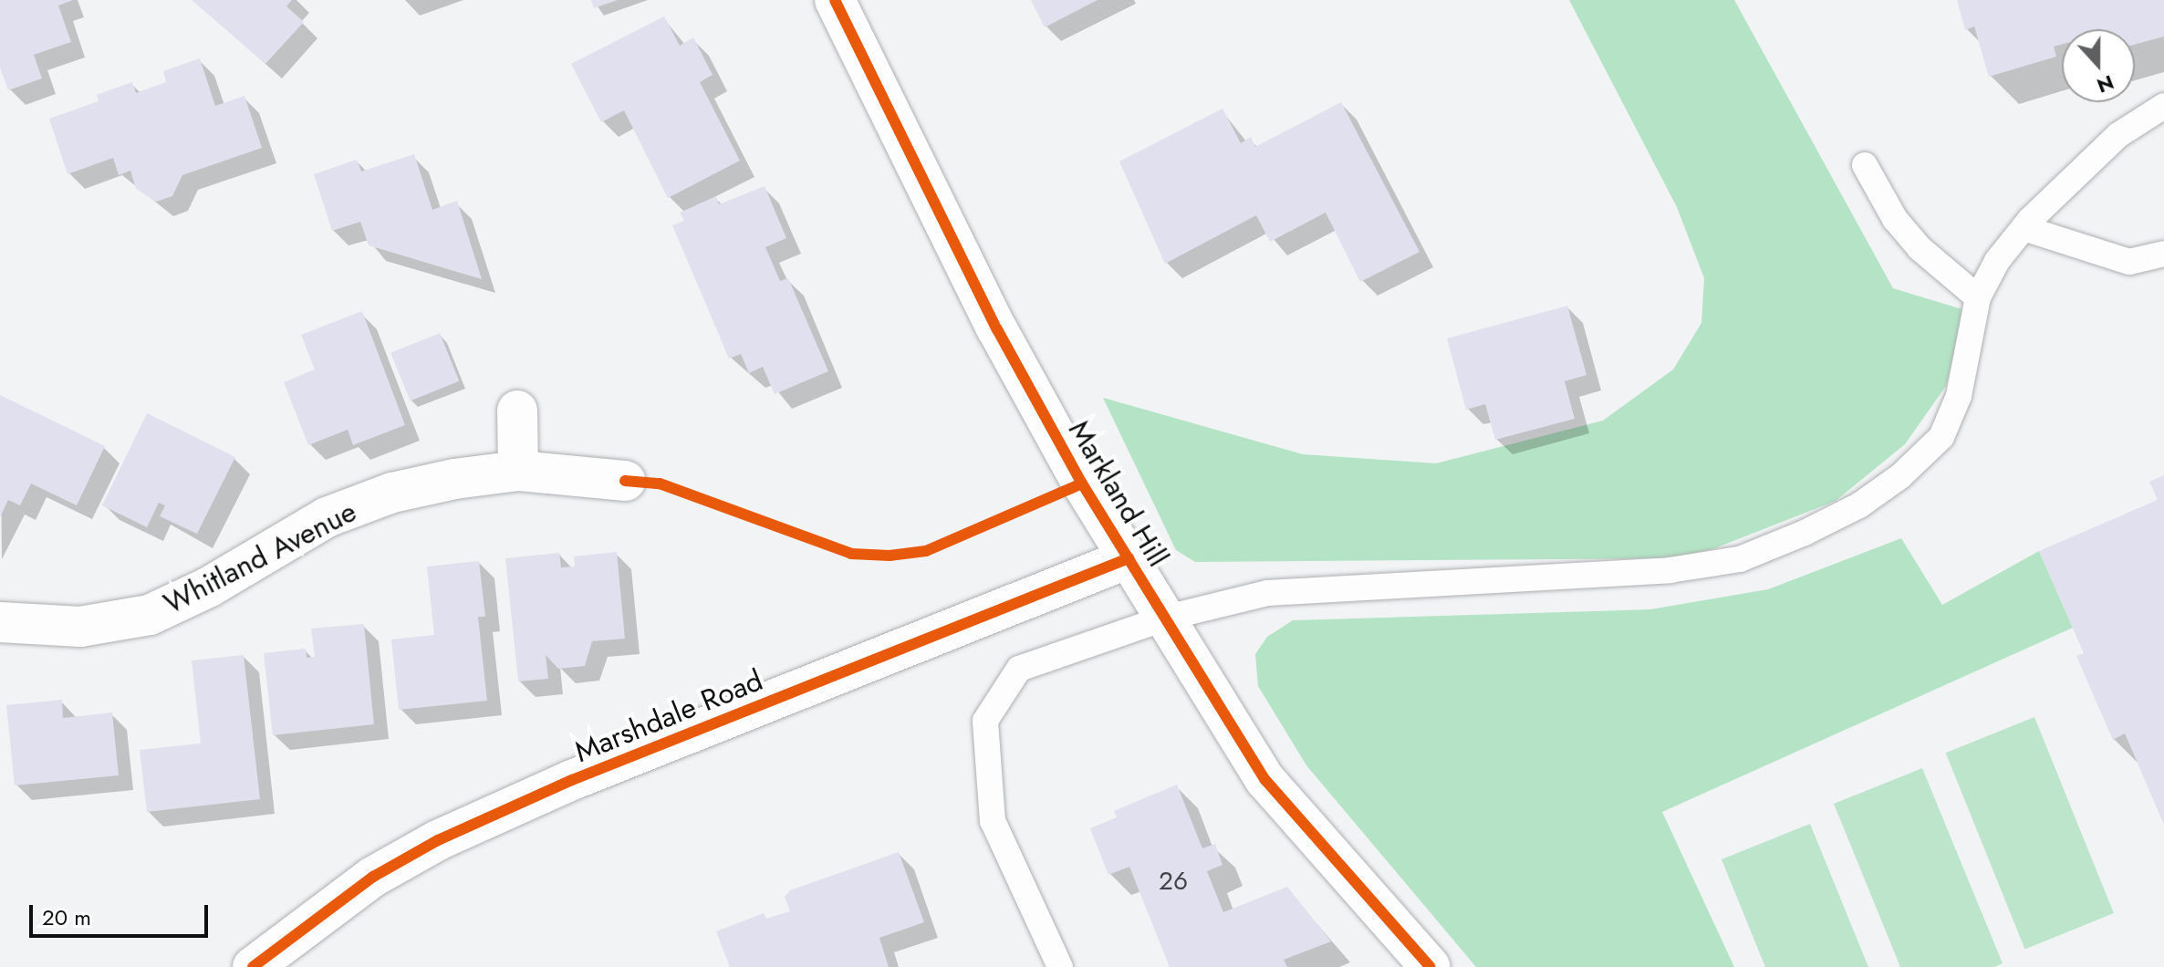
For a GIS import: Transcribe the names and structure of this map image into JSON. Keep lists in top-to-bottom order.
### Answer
{
  "streets": {
    "street": ["Markland Hill", "Whitland Avenue", "Marshdale Road"]
  },
  "crossings": [
    ["Markland Hill", "Marshdale Road"]
  ],
  "house_numbers": ["26"],
  "scale_bar": "20 m",
  "north": "bottom"
}
